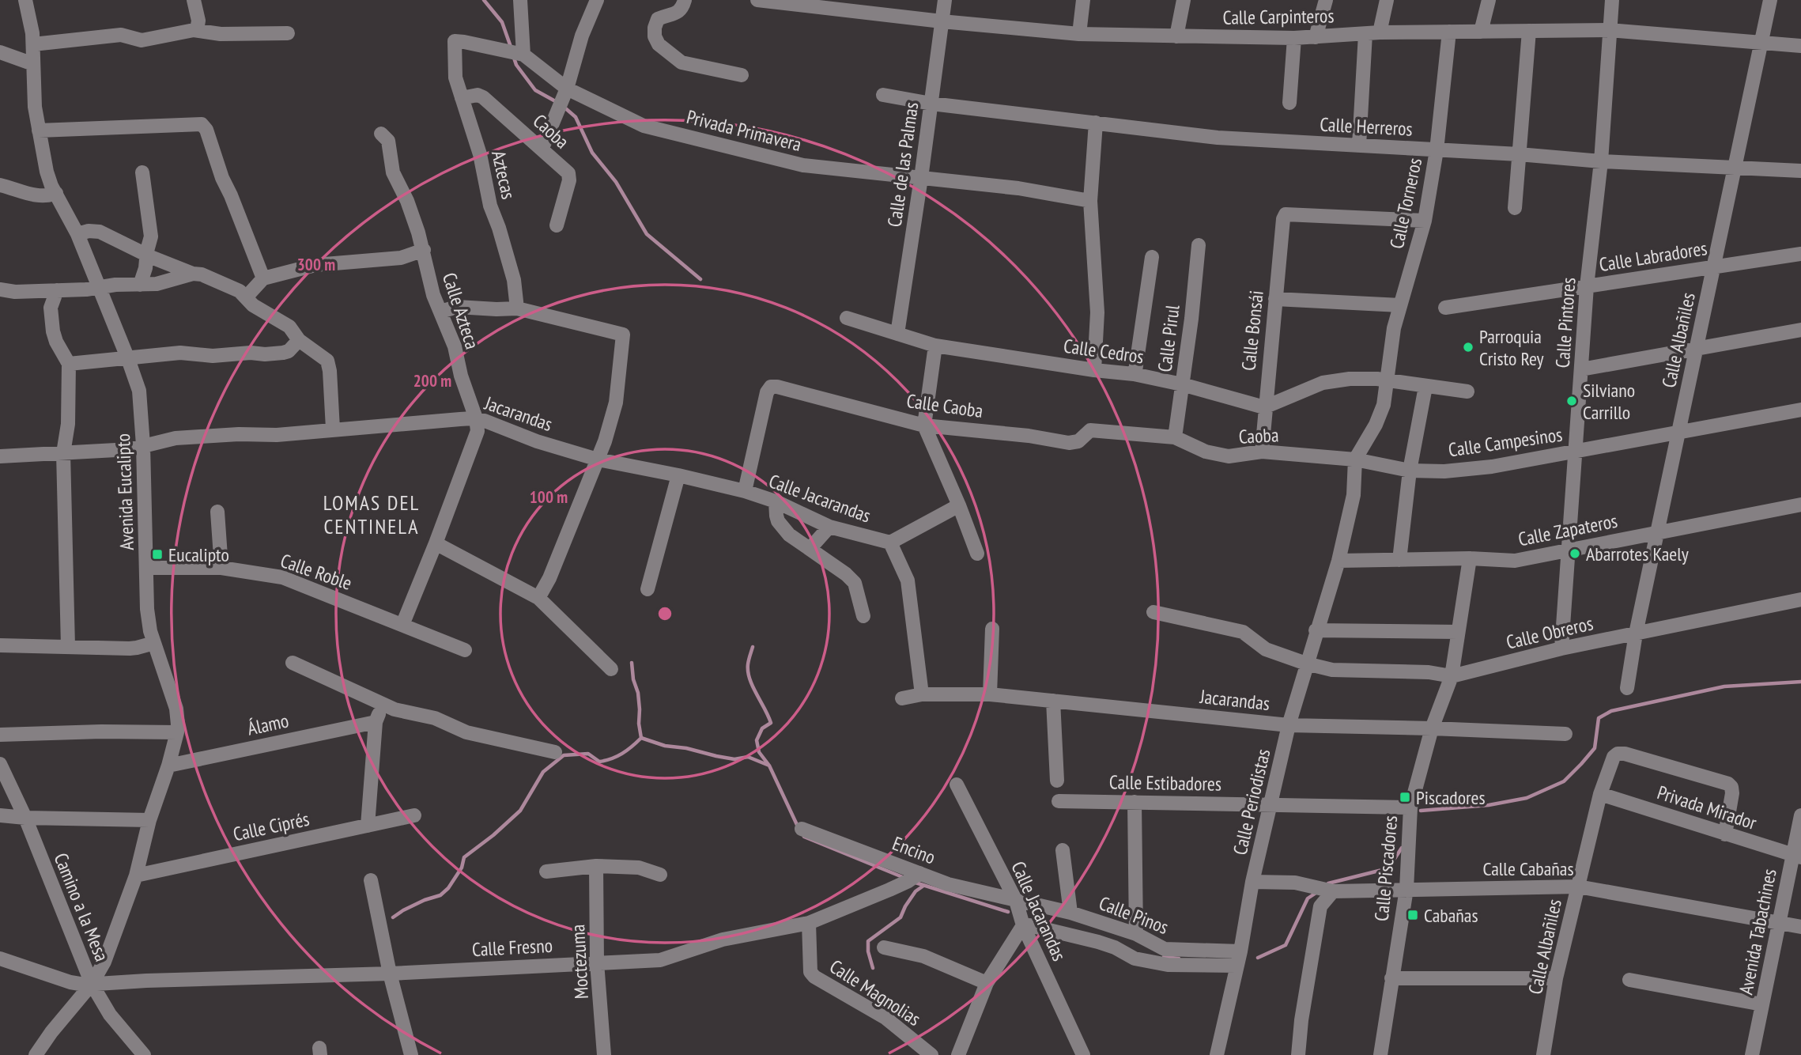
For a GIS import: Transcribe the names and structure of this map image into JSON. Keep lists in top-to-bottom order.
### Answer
{
  "streets": {
    "street": [
      "Calle Carpinteros",
      "Calle Herreros",
      "Privada Primavera",
      "Caoba",
      "Calle de las Palmas",
      "Aztecas",
      "Calle Torneros",
      "Calle Labradores",
      "Calle Azteca",
      "Calle Pintores",
      "Calle Bonsái",
      "Calle Pirul",
      "Calle Albañiles",
      "Calle Cedros",
      "Calle Caoba",
      "Jacarandas",
      "Calle Campesinos",
      "Avenida Eucalipto",
      "Calle Jacarandas",
      "Calle Zapateros",
      "Calle Roble",
      "Calle Obreros",
      "Álamo",
      "Calle Estibadores",
      "Calle Periodistas",
      "Privada Mirador",
      "Calle Ciprés",
      "Encino",
      "Calle Piscadores",
      "Calle Cabañas",
      "Camino a la Mesa",
      "Calle Pinos",
      "Avenida Tabachines",
      "Calle Fresno",
      "Moctezuma",
      "Calle Magnolias"
    ]
  },
  "crossings": [
    ["Calle Carpinteros", "Calle de las Palmas"],
    ["Calle Carpinteros", "Calle Torneros"],
    ["Calle Carpinteros", "Calle Pintores"],
    ["Calle Carpinteros", "Calle Albañiles"],
    ["Calle Herreros", "Calle de las Palmas"],
    ["Calle Herreros", "Calle Torneros"],
    ["Calle Herreros", "Calle Pintores"],
    ["Calle Herreros", "Calle Albañiles"],
    ["Privada Primavera", "Calle de las Palmas"],
    ["Privada Primavera", "Aztecas"],
    ["Caoba", "Aztecas"],
    ["Caoba", "Calle Torneros"],
    ["Caoba", "Calle Bonsái"],
    ["Caoba", "Calle Pirul"],
    ["Caoba", "Calle Caoba"],
    ["Caoba", "Calle Campesinos"],
    ["Caoba", "Calle Periodistas"],
    ["Calle de las Palmas", "Calle Cedros"],
    ["Calle Torneros", "Calle Bonsái"],
    ["Calle Torneros", "Calle Periodistas"],
    ["Calle Labradores", "Calle Pintores"],
    ["Calle Labradores", "Calle Albañiles"],
    ["Calle Azteca", "Jacarandas"],
    ["Calle Azteca", "Calle Roble"],
    ["Calle Pintores", "Calle Campesinos"],
    ["Calle Pintores", "Calle Zapateros"],
    ["Calle Pintores", "Calle Obreros"],
    ["Calle Bonsái", "Calle Cedros"],
    ["Calle Pirul", "Calle Cedros"],
    ["Calle Albañiles", "Calle Campesinos"],
    ["Calle Albañiles", "Calle Zapateros"],
    ["Calle Albañiles", "Calle Obreros"],
    ["Calle Albañiles", "Privada Mirador"],
    ["Calle Albañiles", "Calle Cabañas"],
    ["Calle Caoba", "Jacarandas"],
    ["Calle Caoba", "Calle Jacarandas"],
    ["Jacarandas", "Avenida Eucalipto"],
    ["Jacarandas", "Calle Jacarandas"],
    ["Jacarandas", "Calle Periodistas"],
    ["Jacarandas", "Calle Piscadores"],
    ["Avenida Eucalipto", "Calle Roble"],
    ["Avenida Eucalipto", "Álamo"],
    ["Avenida Eucalipto", "Calle Ciprés"],
    ["Avenida Eucalipto", "Camino a la Mesa"],
    ["Avenida Eucalipto", "Calle Fresno"],
    ["Calle Jacarandas", "Encino"],
    ["Calle Jacarandas", "Calle Pinos"],
    ["Calle Zapateros", "Calle Periodistas"],
    ["Calle Zapateros", "Calle Piscadores"],
    ["Calle Obreros", "Calle Periodistas"],
    ["Calle Obreros", "Calle Piscadores"],
    ["Calle Estibadores", "Calle Periodistas"],
    ["Calle Estibadores", "Calle Piscadores"],
    ["Calle Periodistas", "Calle Cabañas"],
    ["Calle Periodistas", "Calle Pinos"],
    ["Privada Mirador", "Avenida Tabachines"],
    ["Encino", "Calle Pinos"],
    ["Encino", "Calle Fresno"],
    ["Calle Piscadores", "Calle Cabañas"],
    ["Calle Cabañas", "Avenida Tabachines"],
    ["Camino a la Mesa", "Calle Fresno"],
    ["Calle Fresno", "Moctezuma"],
    ["Calle Fresno", "Calle Magnolias"]
  ],
  "districts": ["LOMAS DEL CENTINELA"],
  "places": {
    "other": ["Parroquia Cristo Rey", "Silviano Carrillo", "Abarrotes Kaely"],
    "transit": ["Eucalipto", "Piscadores", "Cabañas"]
  },
  "rings": ["300 m", "200 m", "100 m"]
}
